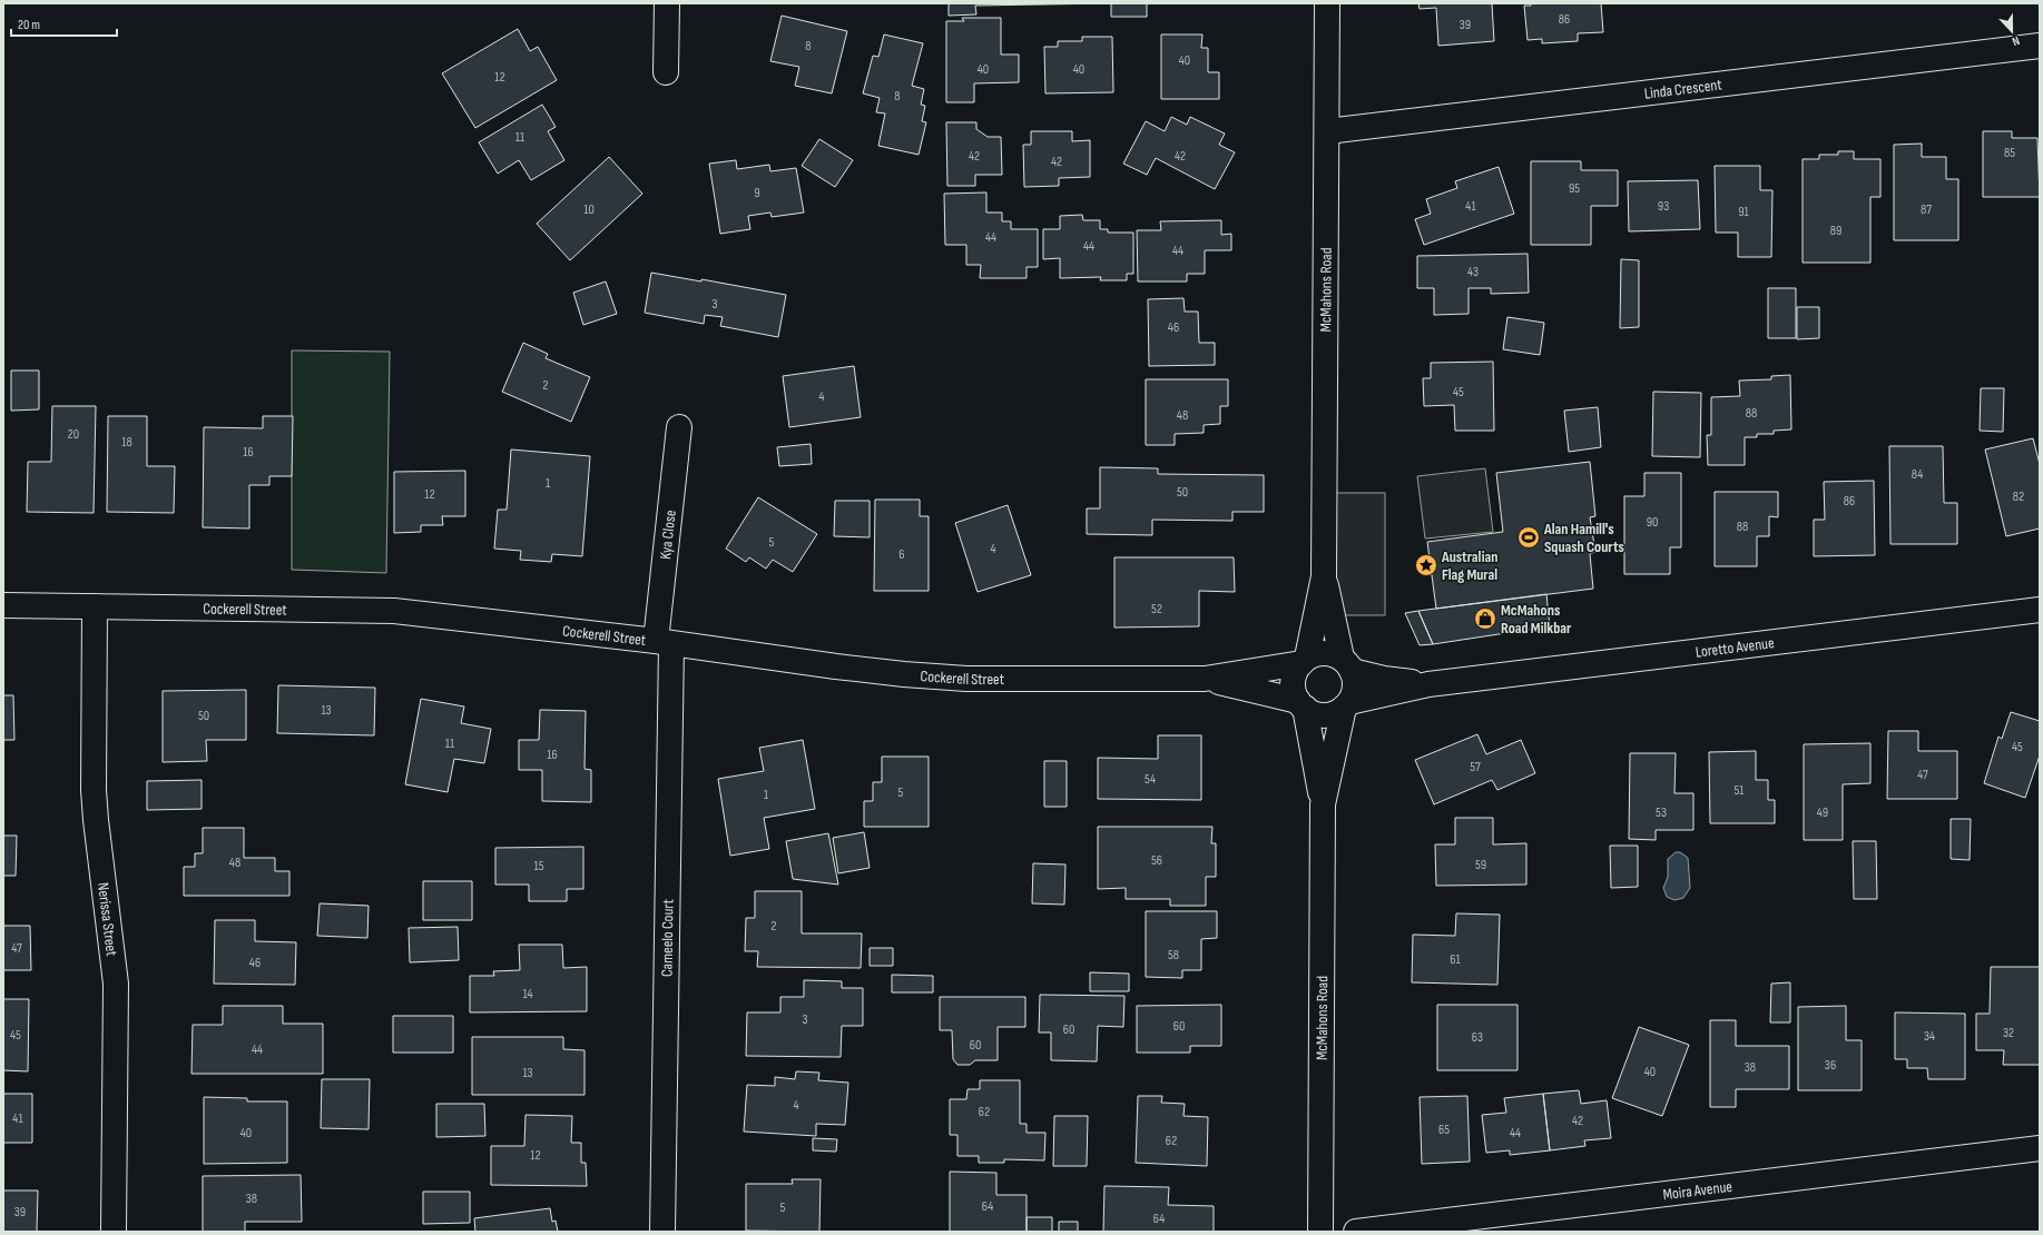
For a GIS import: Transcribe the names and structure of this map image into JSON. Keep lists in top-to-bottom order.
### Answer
{
  "streets": {
    "street": [
      "Linda Crescent",
      "McMahons Road",
      "Kya Close",
      "Cockerell Street",
      "Loretto Avenue",
      "Nerissa Street",
      "Cameelo Court",
      "Moira Avenue"
    ]
  },
  "crossings": [
    ["Linda Crescent", "McMahons Road"],
    ["McMahons Road", "Cockerell Street"],
    ["McMahons Road", "Loretto Avenue"],
    ["Kya Close", "Cockerell Street"],
    ["Kya Close", "Cameelo Court"],
    ["Cockerell Street", "Loretto Avenue"],
    ["Cockerell Street", "Nerissa Street"],
    ["Cockerell Street", "Cameelo Court"]
  ],
  "places": {
    "sports": ["Alan Hamill's Squash Courts"],
    "place": ["Australian Flag Mural"],
    "shop": ["McMahons Road Milkbar"]
  },
  "house_numbers": [
    "86",
    "39",
    "8",
    "40",
    "40",
    "40",
    "12",
    "8",
    "11",
    "85",
    "42",
    "42",
    "42",
    "95",
    "9",
    "41",
    "93",
    "10",
    "87",
    "91",
    "89",
    "44",
    "44",
    "44",
    "43",
    "3",
    "46",
    "2",
    "45",
    "4",
    "88",
    "48",
    "20",
    "18",
    "16",
    "84",
    "1",
    "50",
    "12",
    "82",
    "86",
    "90",
    "88",
    "5",
    "4",
    "6",
    "52",
    "13",
    "50",
    "11",
    "45",
    "16",
    "57",
    "47",
    "54",
    "51",
    "5",
    "1",
    "53",
    "49",
    "56",
    "48",
    "59",
    "15",
    "2",
    "47",
    "58",
    "61",
    "46",
    "14",
    "3",
    "60",
    "60",
    "32",
    "45",
    "34",
    "63",
    "60",
    "44",
    "36",
    "38",
    "40",
    "13",
    "4",
    "62",
    "41",
    "42",
    "65",
    "40",
    "44",
    "62",
    "12",
    "38",
    "64",
    "5",
    "39",
    "64"
  ],
  "scale_bar": "20 m",
  "north": "bottom"
}
